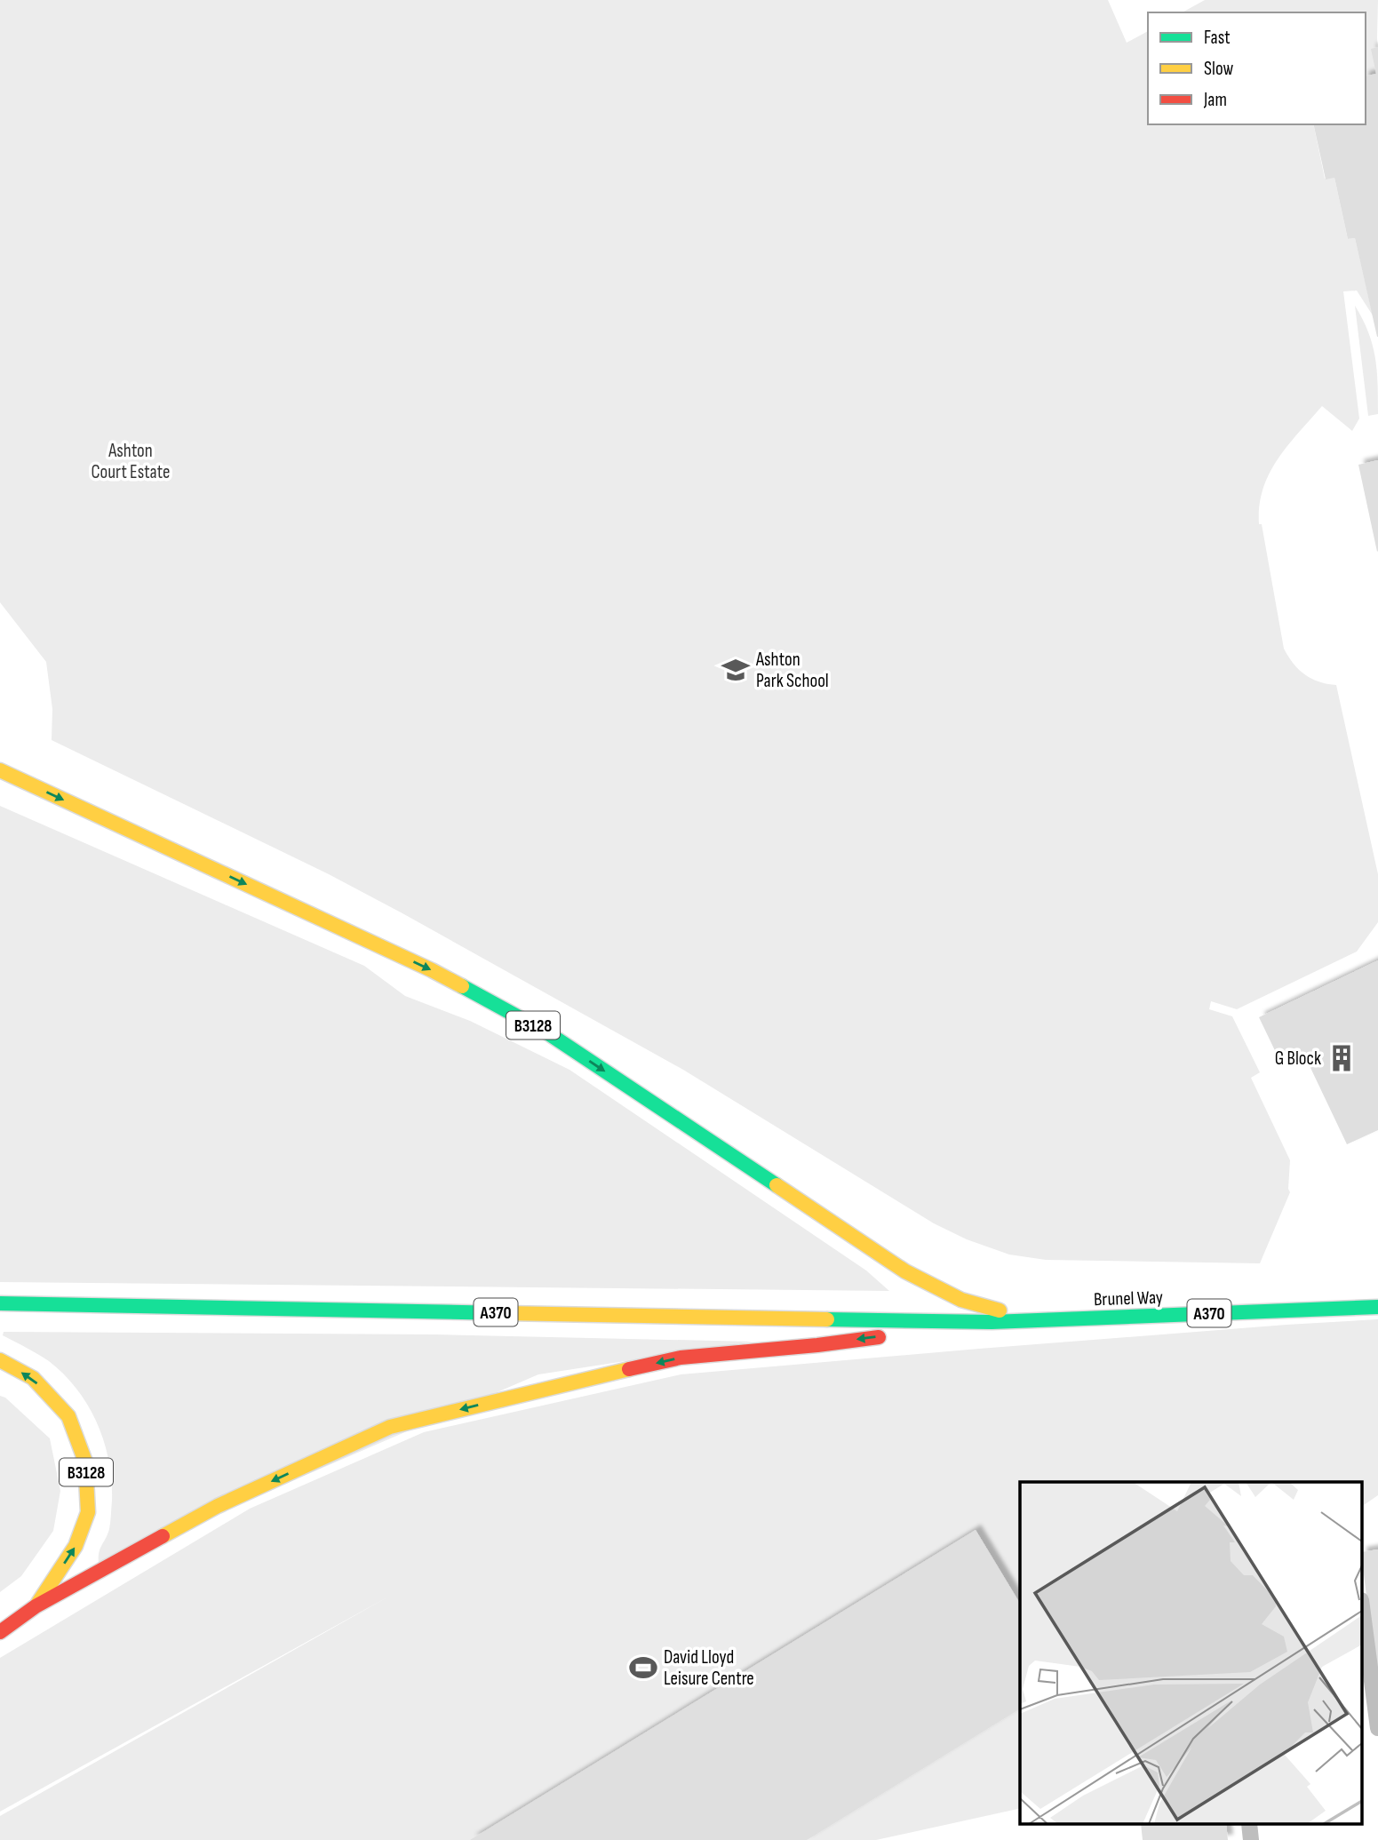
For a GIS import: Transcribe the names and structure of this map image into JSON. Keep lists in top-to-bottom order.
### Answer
{
  "streets": {
    "highway": ["B3128", "Brunel Way", "A370"]
  },
  "crossings": [
    ["B3128", "Brunel Way"],
    ["B3128", "A370"],
    ["Brunel Way", "A370"]
  ],
  "parks": ["Ashton Court Estate"],
  "places": {
    "school or university": ["Ashton Park School"],
    "building": ["G Block"],
    "sports": ["David Lloyd Leisure Centre"]
  },
  "legend": ["Fast", "Slow", "Jam"]
}
